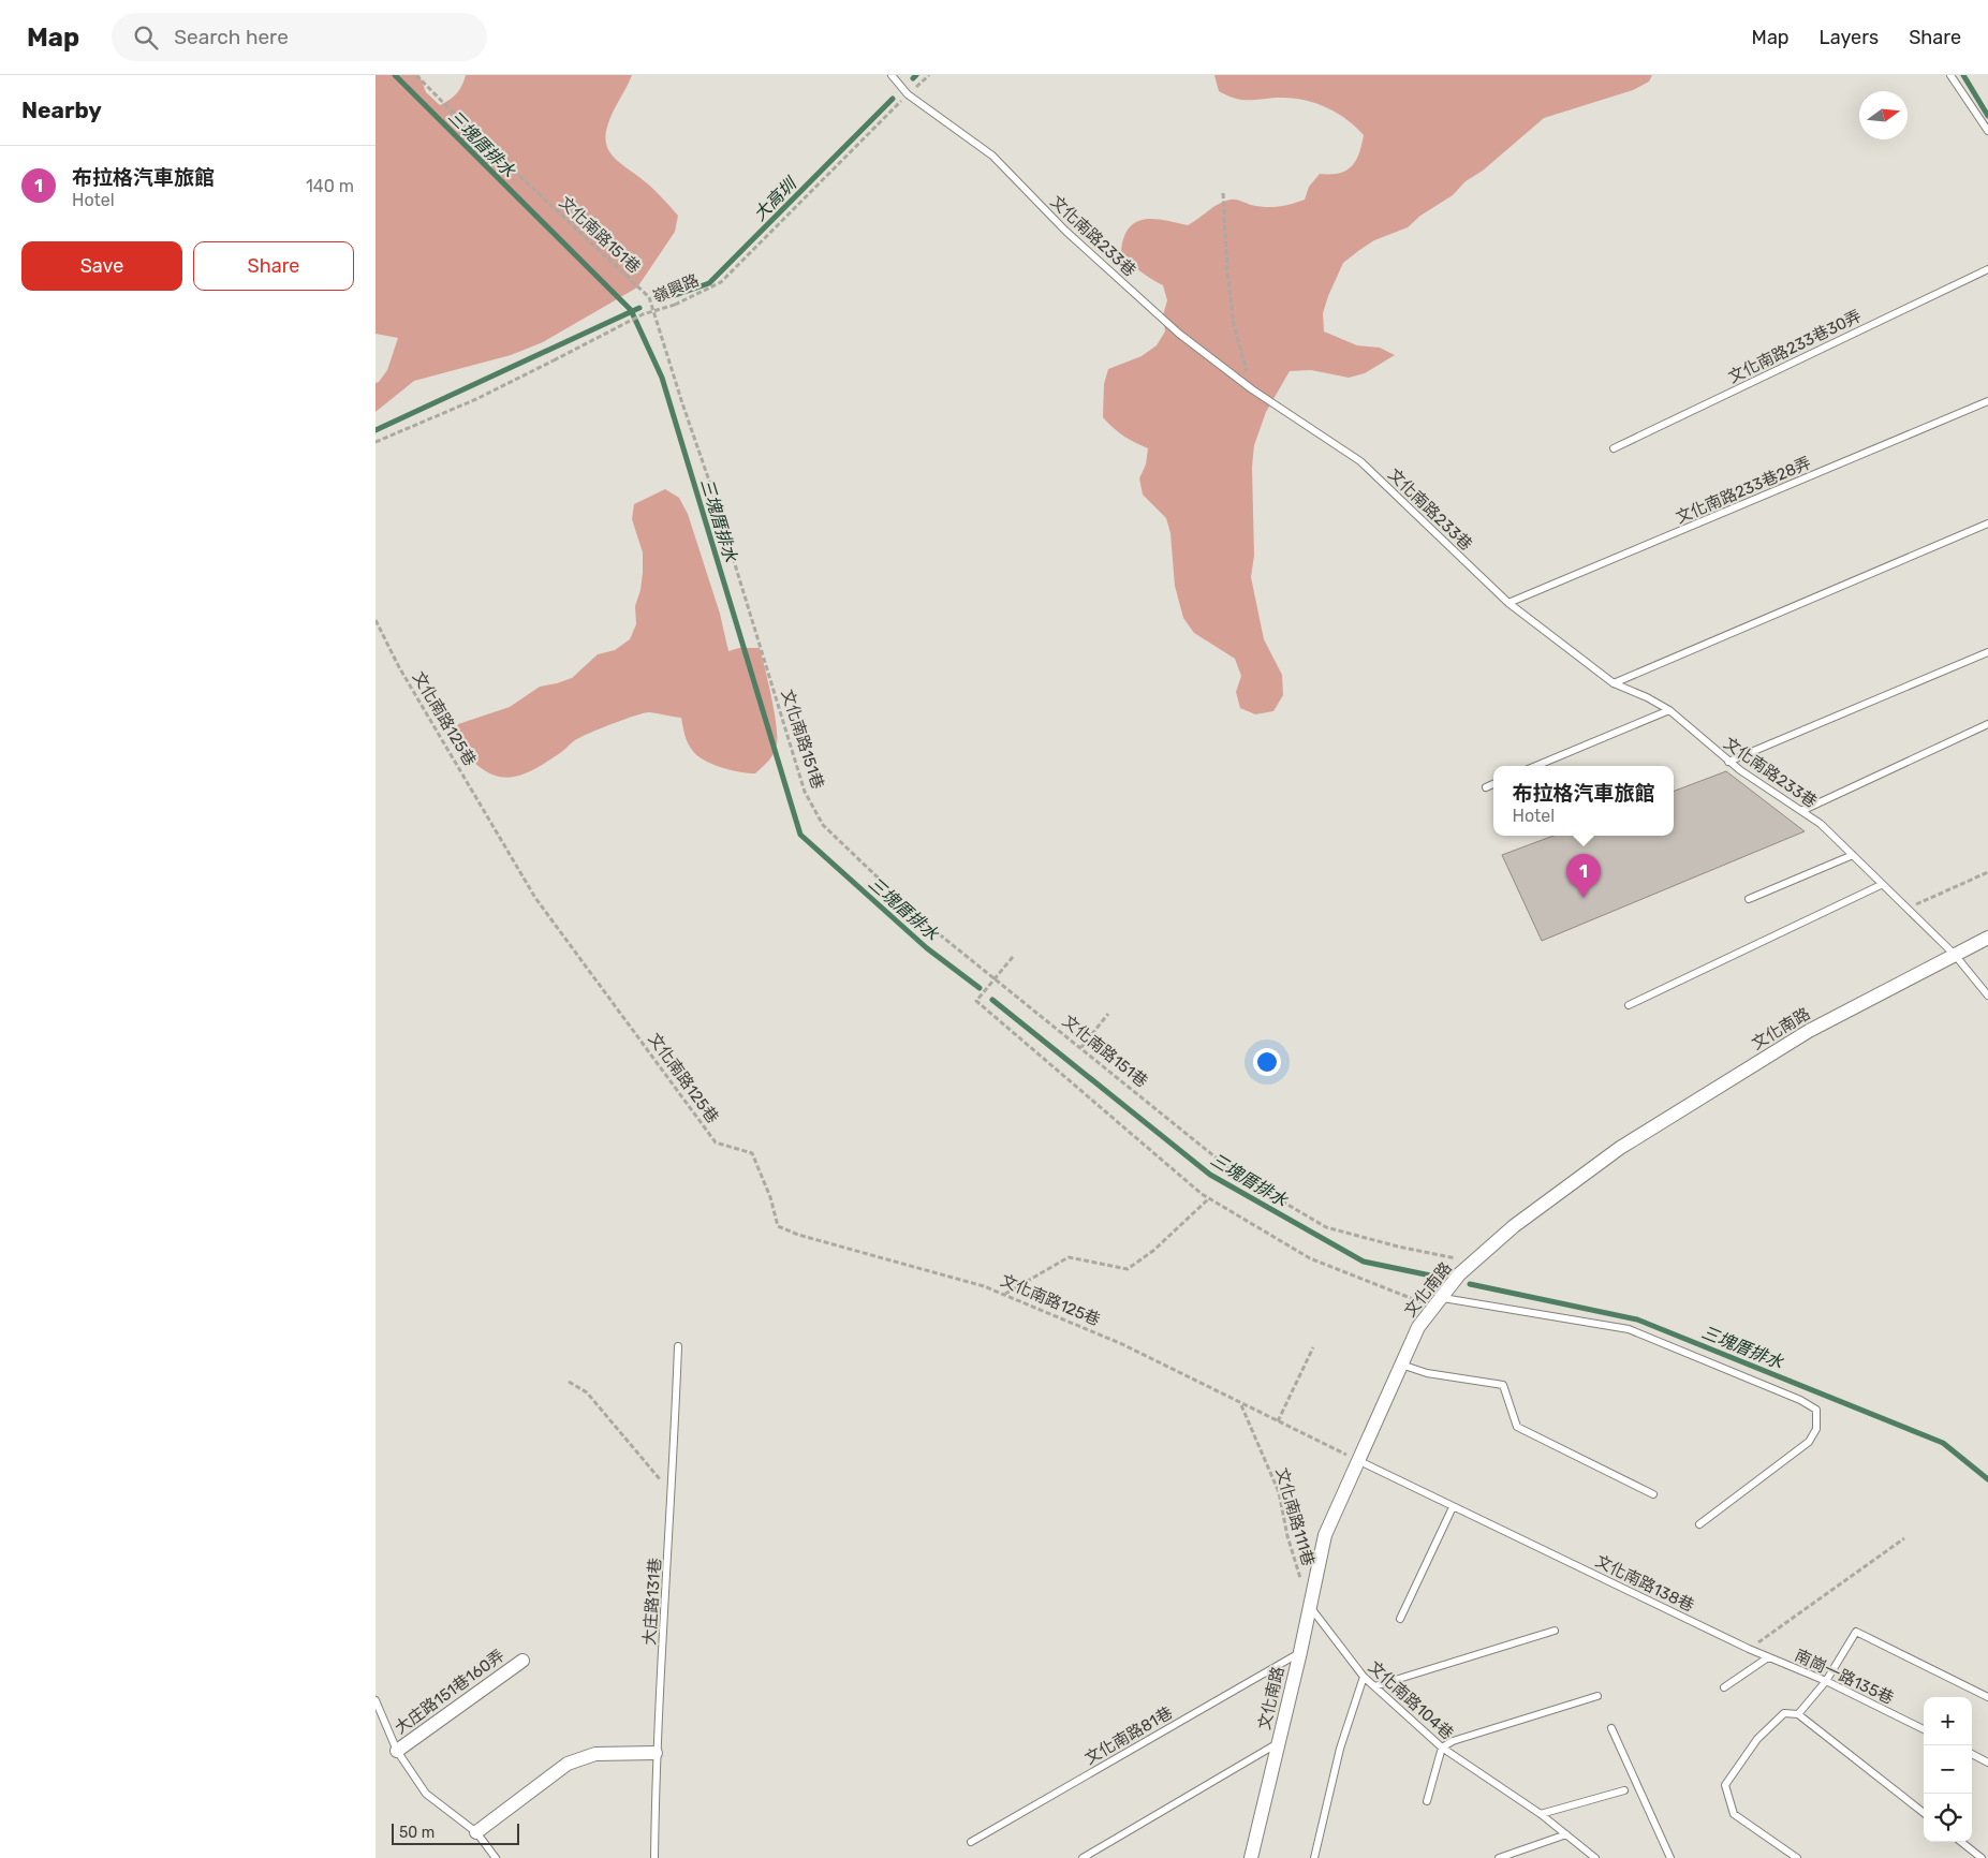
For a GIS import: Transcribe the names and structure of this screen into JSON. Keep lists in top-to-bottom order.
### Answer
{
  "streets": {
    "street": ["文化南路", "大庄路151巷160弄"],
    "lane": [
      "文化南路233巷",
      "文化南路233巷30弄",
      "文化南路233巷28弄",
      "文化南路138巷",
      "大庄路131巷",
      "南崗一路135巷",
      "文化南路104巷",
      "文化南路81巷"
    ],
    "path": [
      "文化南路151巷",
      "嶺興路",
      "文化南路125巷",
      "文化南路111巷"
    ]
  },
  "crossings": [
    ["文化南路151巷", "文化南路"],
    ["文化南路233巷", "嶺興路"],
    ["文化南路233巷", "文化南路233巷28弄"],
    ["文化南路233巷", "文化南路"],
    ["文化南路125巷", "文化南路"],
    ["文化南路125巷", "文化南路111巷"],
    ["文化南路125巷", "文化南路138巷"],
    ["文化南路", "文化南路138巷"],
    ["文化南路", "文化南路104巷"],
    ["文化南路", "文化南路81巷"],
    ["文化南路138巷", "南崗一路135巷"]
  ],
  "water": ["三塊厝排水", "大高圳"],
  "scale_bar": "50 m",
  "north": "right",
  "page": {
    "header": "Map",
    "search": "Search here",
    "nav": ["Map", "Layers", "Share"],
    "heading": "Nearby",
    "list": [
      {
        "mark": "1",
        "name": "布拉格汽車旅館",
        "note": "Hotel",
        "value": "140 m"
      }
    ],
    "buttons": ["Save", "Share"],
    "popup": ["布拉格汽車旅館", "Hotel"],
    "pins": "1",
    "map_buttons": ["+", "−"],
    "scale": "50 m"
  }
}
